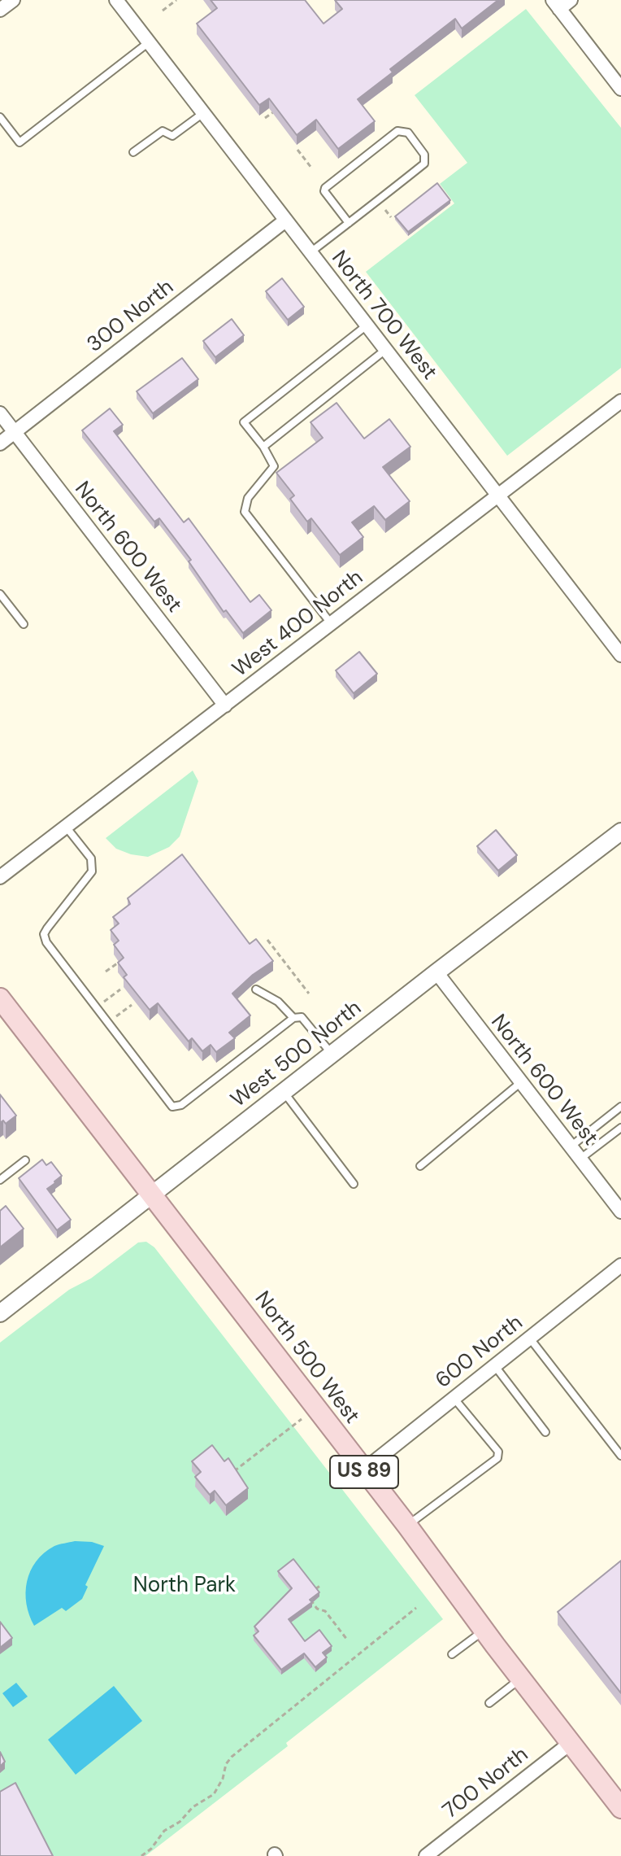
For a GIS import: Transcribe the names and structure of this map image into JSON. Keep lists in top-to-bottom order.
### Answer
{
  "streets": {
    "main road": ["North 500 West", "US 89"],
    "street": [
      "North 700 West",
      "300 North",
      "North 600 West",
      "West 400 North",
      "West 500 North",
      "600 North",
      "700 North"
    ]
  },
  "crossings": [
    ["North 700 West", "300 North"],
    ["North 700 West", "West 400 North"],
    ["300 North", "North 600 West"],
    ["North 600 West", "West 400 North"],
    ["North 600 West", "West 500 North"],
    ["West 500 North", "North 500 West"],
    ["600 North", "North 500 West"],
    ["North 500 West", "700 North"]
  ],
  "parks": ["North Park"]
}
